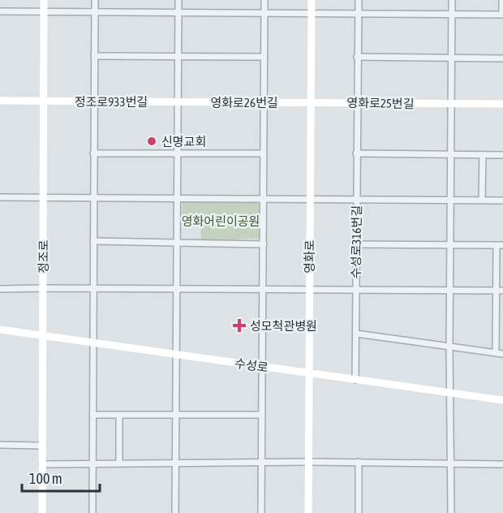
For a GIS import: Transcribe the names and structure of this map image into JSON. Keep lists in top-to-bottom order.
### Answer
{
  "streets": {
    "street": [
      "정조로933번길",
      "영화로26번길",
      "영화로25번길",
      "수성로316번길",
      "정조로",
      "영화로",
      "수성로"
    ]
  },
  "crossings": [
    ["정조로933번길", "영화로26번길"],
    ["정조로933번길", "정조로"],
    ["영화로26번길", "영화로25번길"],
    ["영화로26번길", "영화로"],
    ["영화로25번길", "수성로316번길"],
    ["영화로25번길", "영화로"],
    ["수성로316번길", "수성로"],
    ["정조로", "수성로"],
    ["영화로", "수성로"]
  ],
  "parks": ["영화어린이공원"],
  "places": {
    "other": ["신명교회"],
    "health": ["성모척관병원"]
  },
  "scale_bar": "100 m"
}
